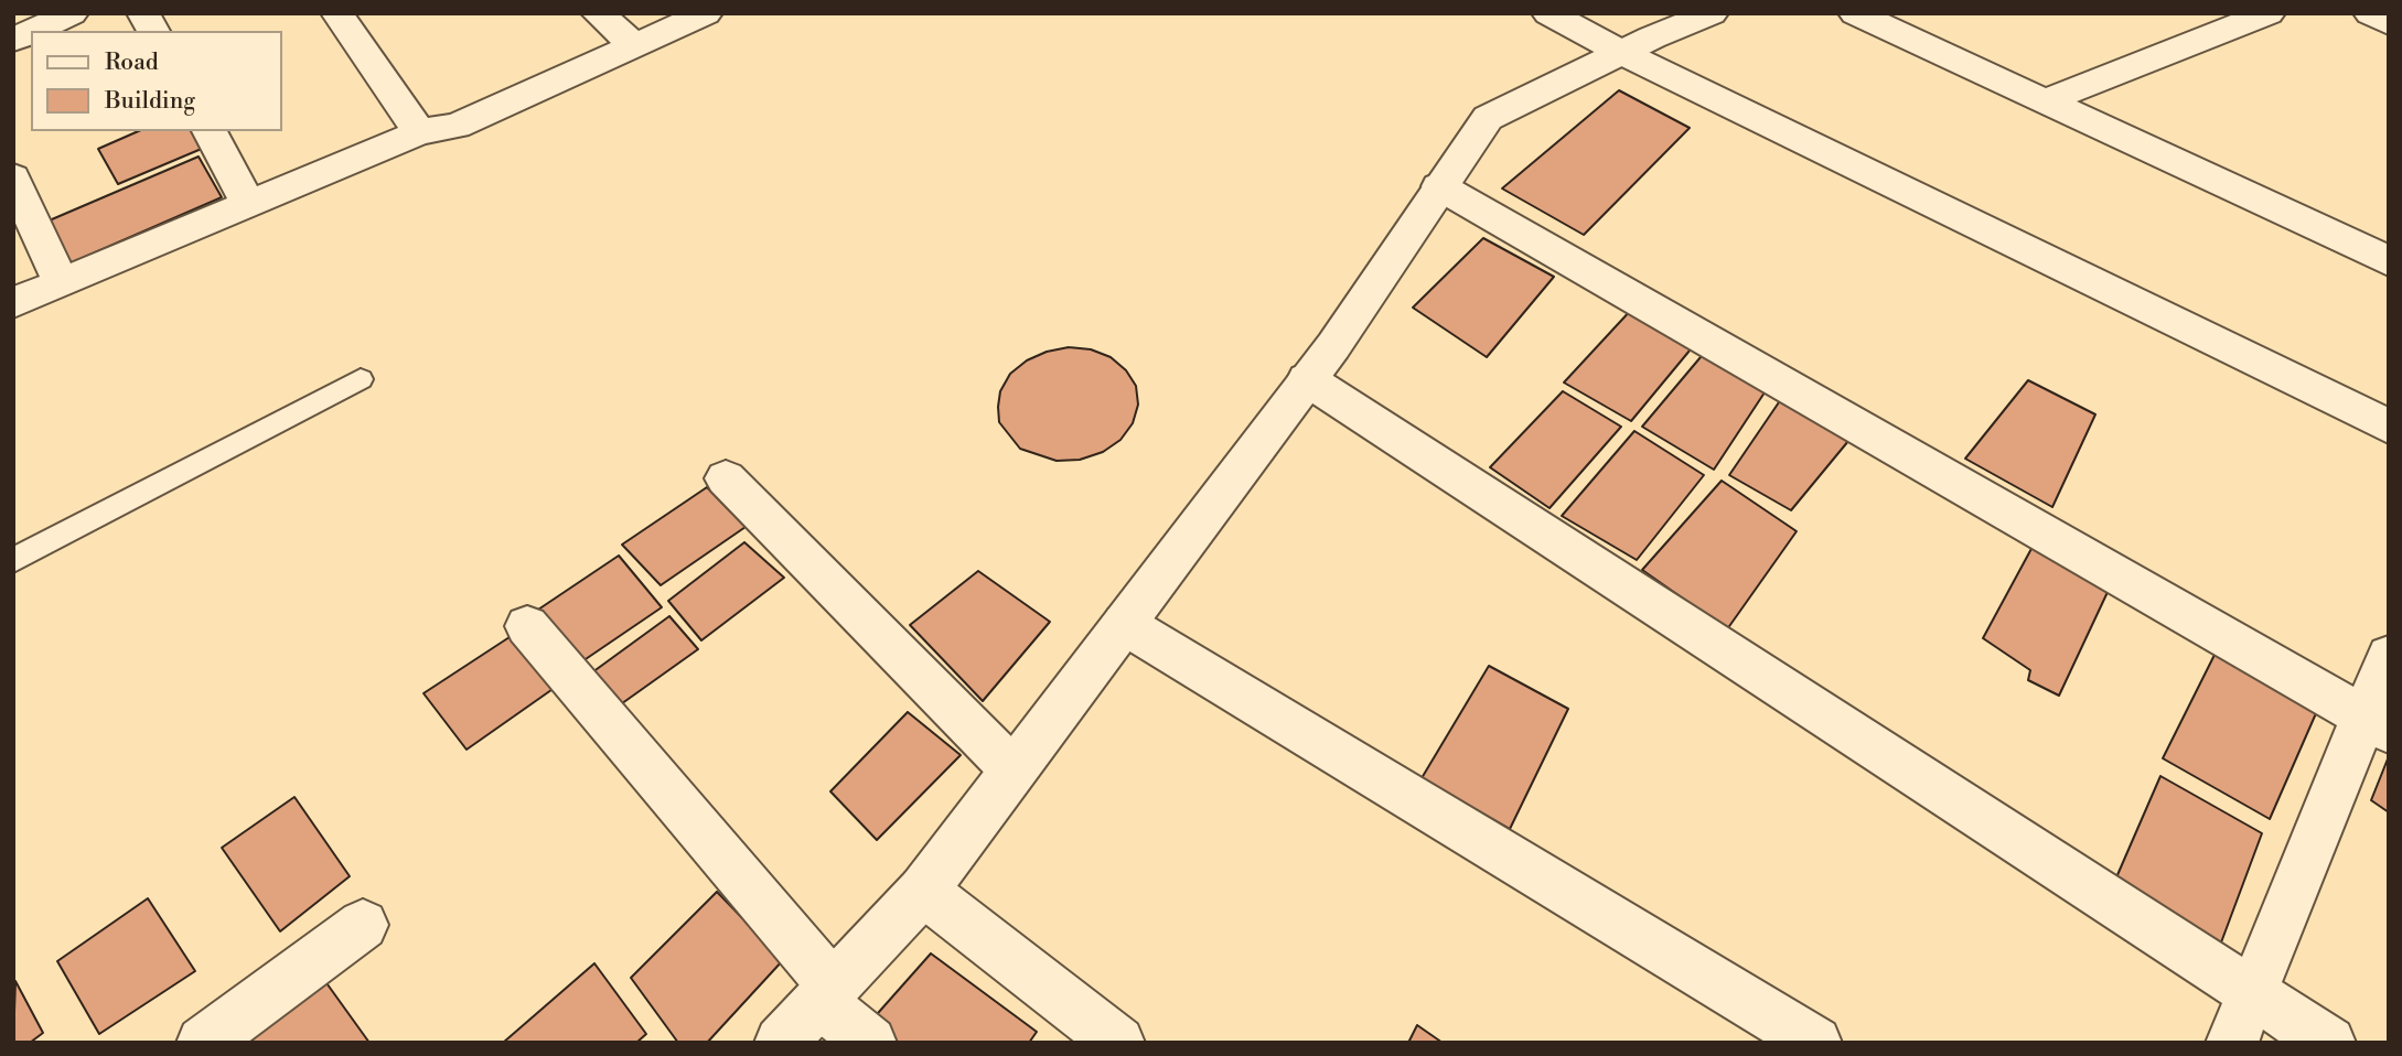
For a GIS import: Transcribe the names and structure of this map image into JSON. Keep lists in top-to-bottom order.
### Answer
{
  "legend": ["Road", "Building"]
}
